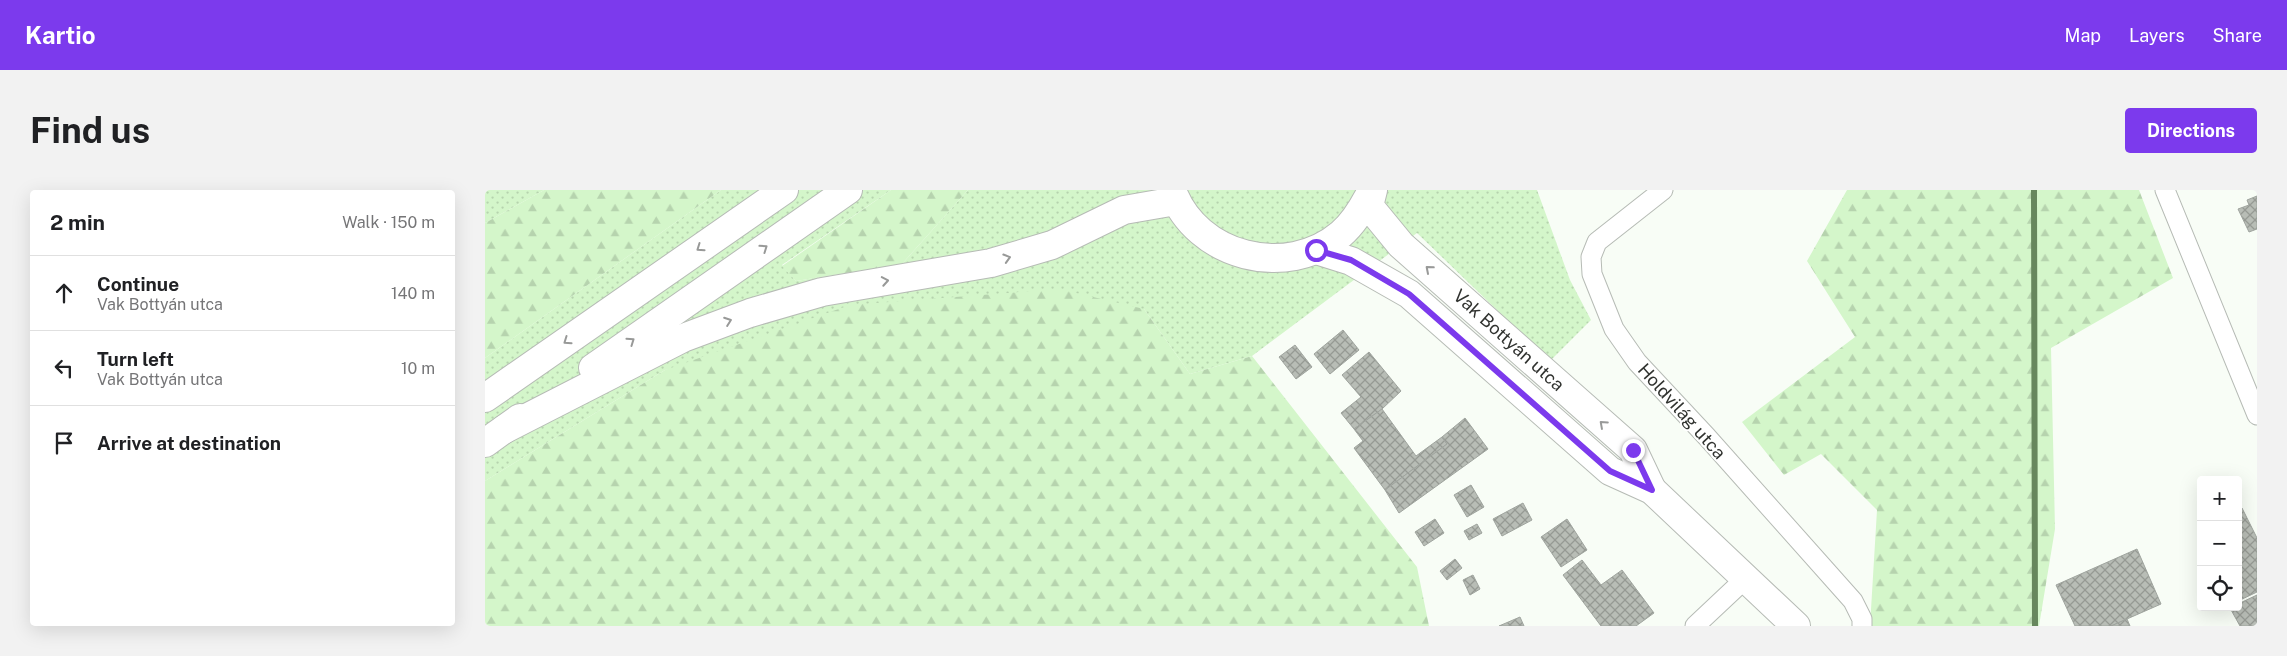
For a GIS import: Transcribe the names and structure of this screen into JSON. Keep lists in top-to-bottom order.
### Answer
{
  "streets": {
    "main road": ["Vak Bottyán utca"],
    "street": ["Holdvilág utca"]
  },
  "page": {
    "header": "Kartio",
    "nav": ["Map", "Layers", "Share"],
    "buttons": "Directions",
    "title": "Find us",
    "heading": ["2 min", "Walk · 150 m"],
    "list": [
      ["Continue", "Vak Bottyán utca", "140 m"],
      ["Turn left", "Vak Bottyán utca", "10 m"],
      "Arrive at destination"
    ],
    "map_buttons": ["+", "−"]
  }
}
